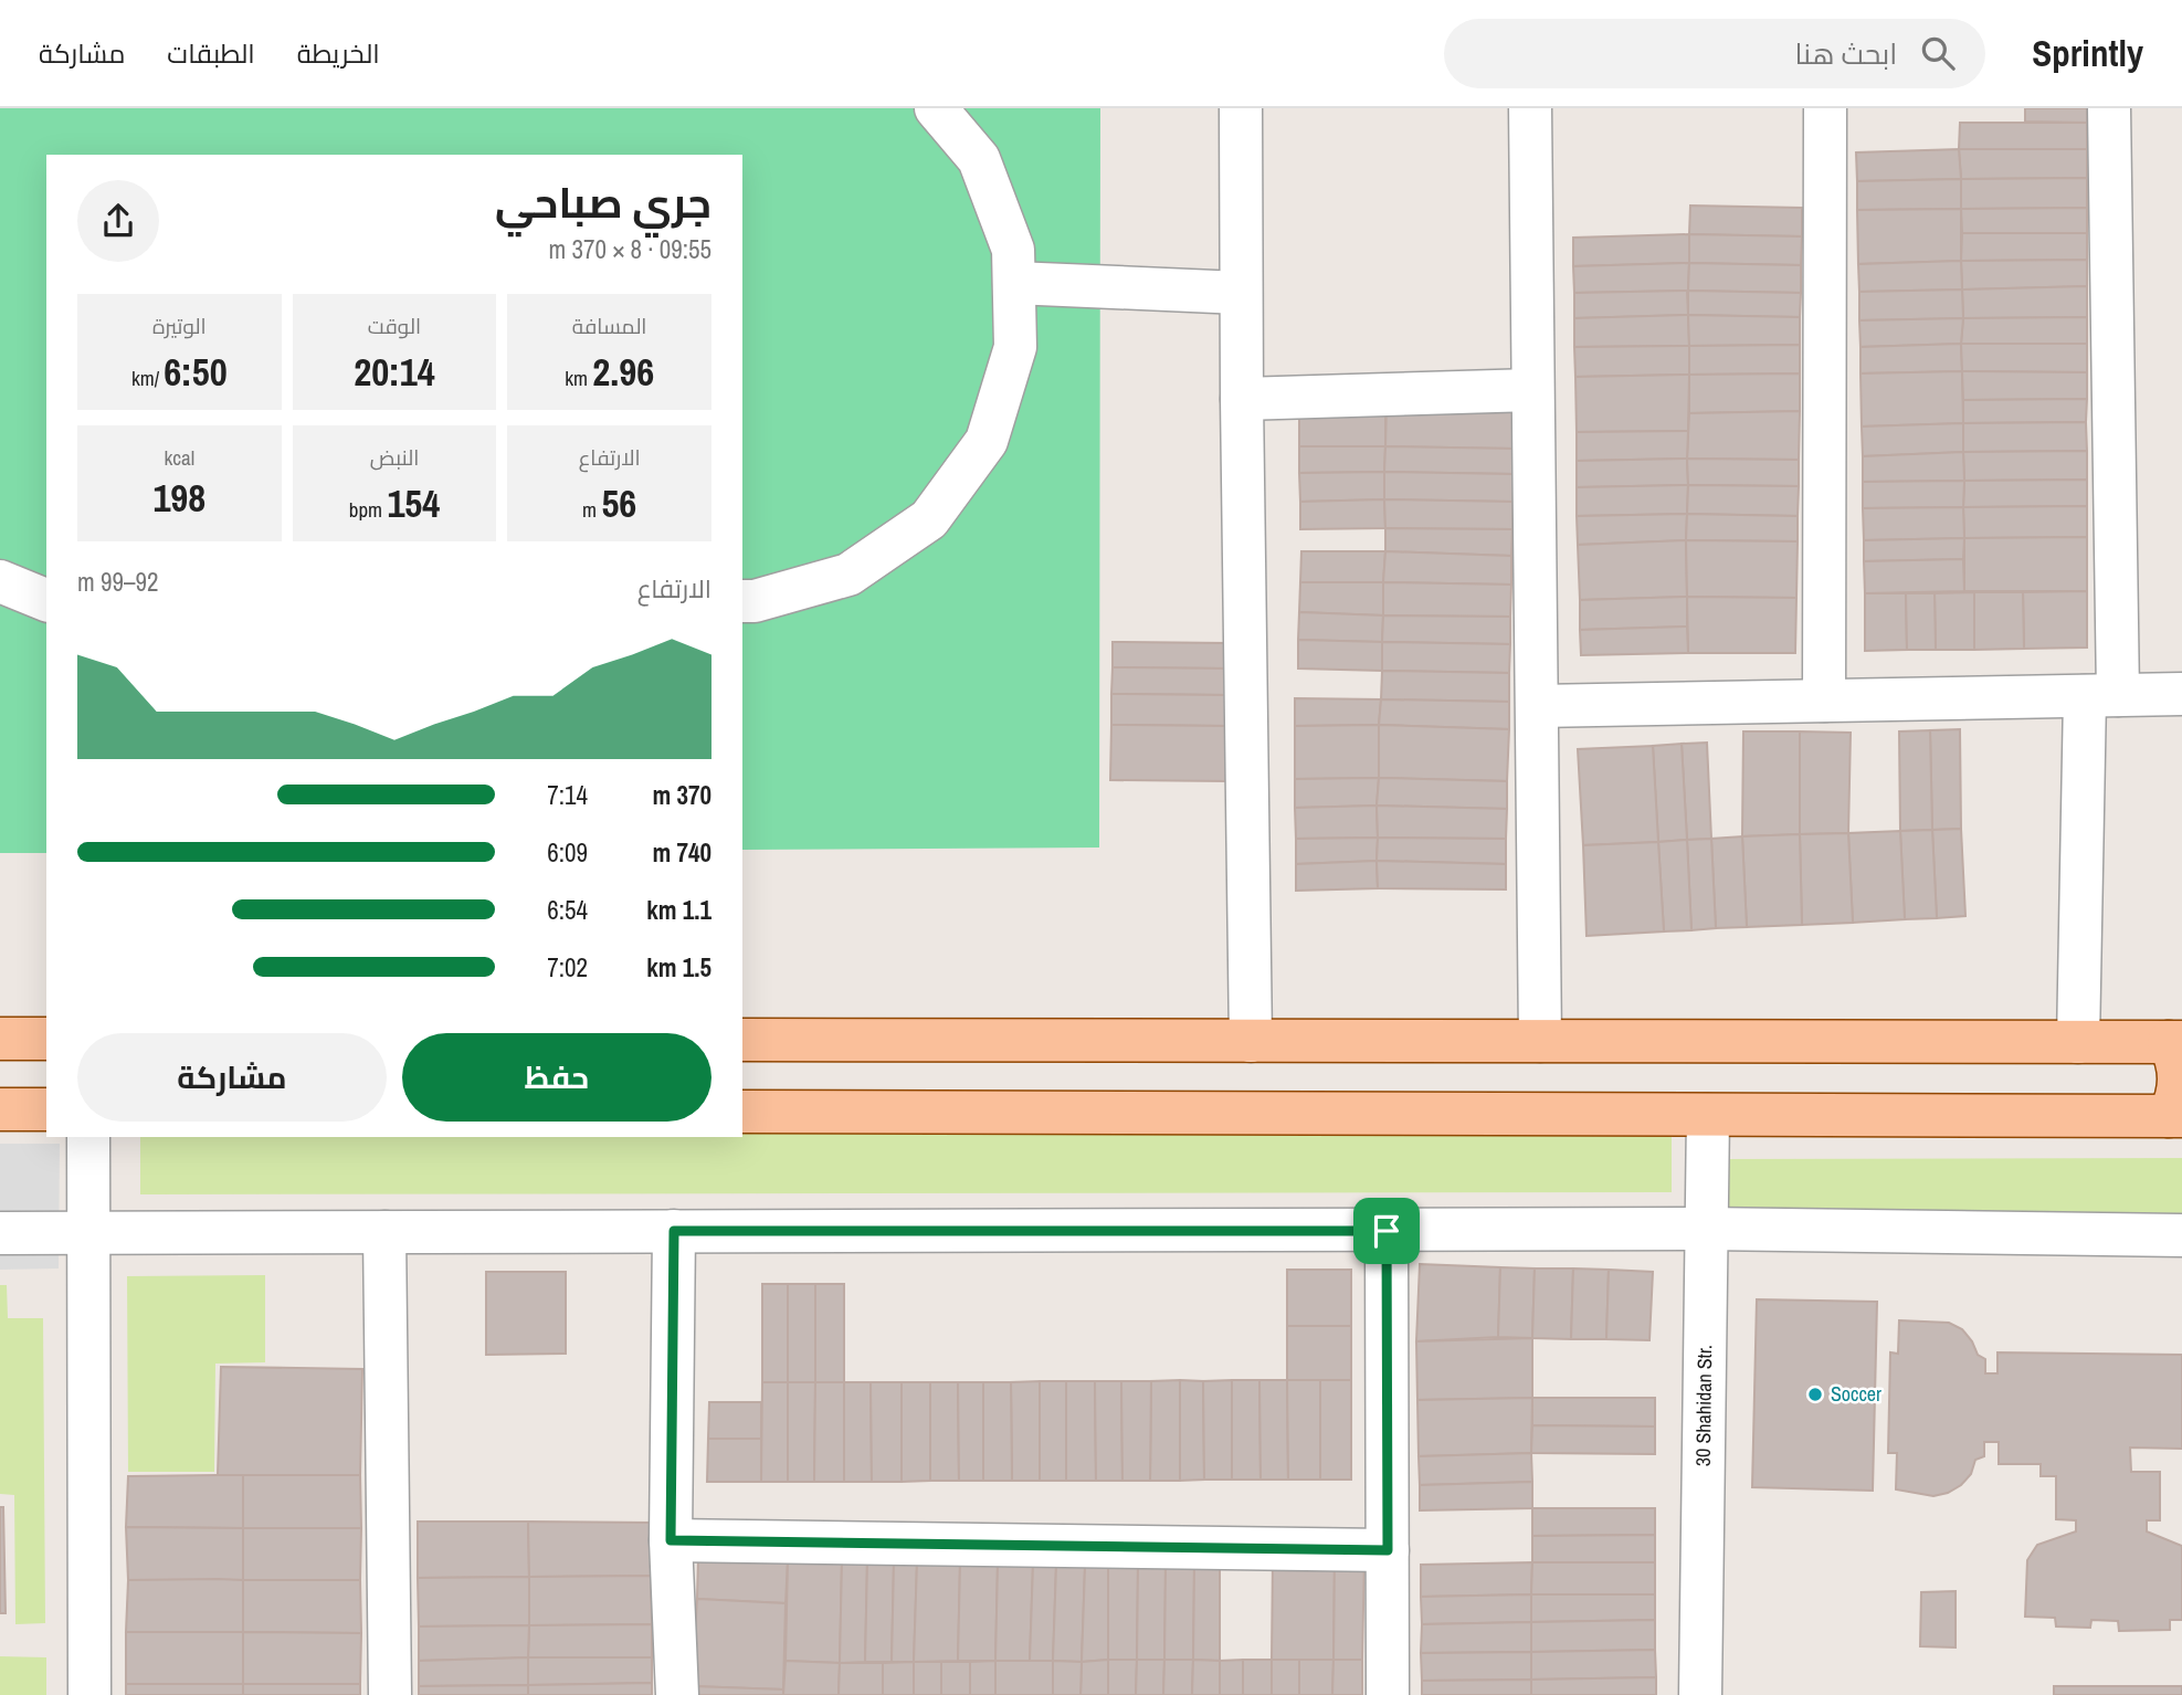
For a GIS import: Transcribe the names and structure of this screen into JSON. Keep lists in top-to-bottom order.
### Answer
{
  "streets": {
    "street": ["30 Shahidan Str."]
  },
  "places": ["Soccer"],
  "page": {
    "header": "Sprintly",
    "search": "ابحث هنا",
    "nav": ["الخريطة", "الطبقات", "مشاركة"],
    "heading": ["جري صباحي", "09:55 · 8 × 370 m"],
    "stats": [
      ["المسافة", "2.96 km"],
      ["الوقت", "20:14"],
      ["الوتيرة", "6:50 /km"],
      ["الارتفاع", "56 m"],
      ["النبض", "154 bpm"],
      ["kcal", "198"]
    ],
    "chart": ["الارتفاع", "92–99 m"],
    "list": [
      {
        "name": "370 m",
        "note": "7:14"
      },
      {
        "name": "740 m",
        "note": "6:09"
      },
      {
        "name": "1.1 km",
        "note": "6:54"
      },
      {
        "name": "1.5 km",
        "note": "7:02"
      }
    ],
    "buttons": ["حفظ", "مشاركة"]
  }
}
